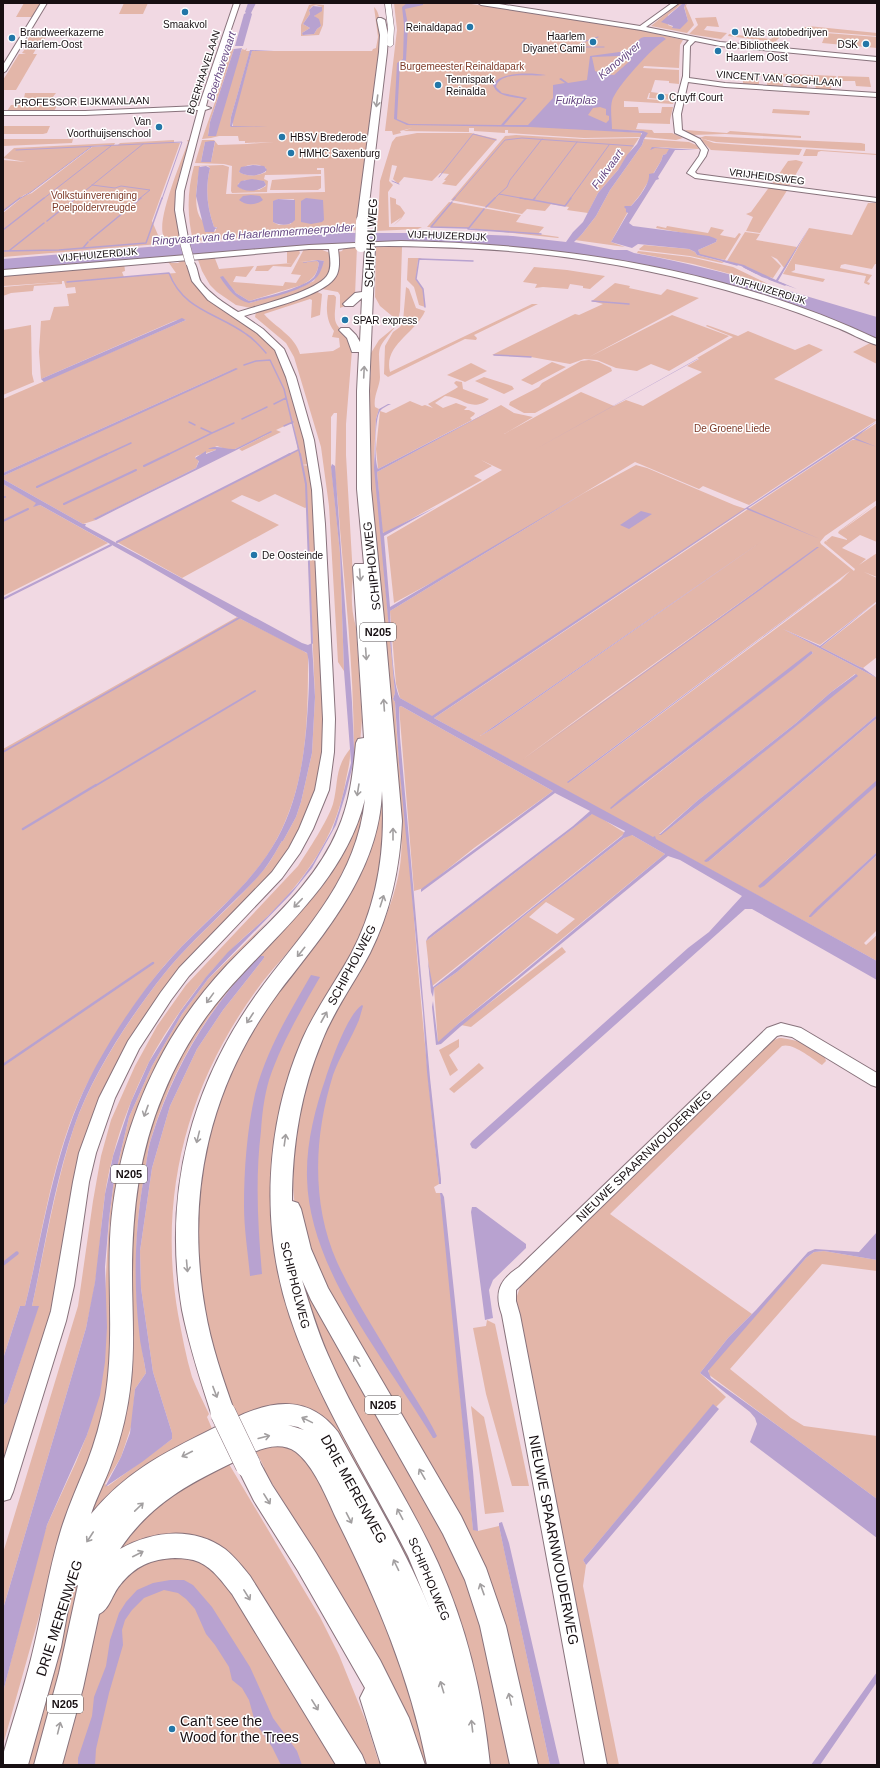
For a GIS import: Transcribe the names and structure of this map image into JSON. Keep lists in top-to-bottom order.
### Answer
{
  "streets": {
    "highway": ["SCHIPHOLWEG", "N205", "DRIE MERENWEG"],
    "street": [
      "BOERHAAVELAAN",
      "VINCENT VAN GOGHLAAN",
      "PROFESSOR EIJKMANLAAN",
      "VRIJHEIDSWEG",
      "VIJFHUIZERDIJK",
      "NIEUWE SPAARNWOUDERWEG"
    ]
  },
  "crossings": [
    ["BOERHAAVELAAN", "PROFESSOR EIJKMANLAAN"],
    ["VINCENT VAN GOGHLAAN", "VRIJHEIDSWEG"],
    ["SCHIPHOLWEG", "N205"],
    ["N205", "DRIE MERENWEG"]
  ],
  "water": [
    "Kanovijver",
    "Boerhavevaart",
    "Fuikplas",
    "Fuikvaart",
    "Ringvaart van de Haarlemmermeerpolder"
  ],
  "parks": ["Burgemeester Reinaldapark", "Volkstuinvereniging Poelpoldervreugde", "De Groene Liede"],
  "places": [
    "Smaakvol",
    "Reinaldapad",
    "Wals autobedrijven",
    "Brandweerkazerne Haarlem-Oost",
    "Haarlem Diyanet Camii",
    "DSK",
    "de Bibliotheek Haarlem Oost",
    "Tennispark Reinalda",
    "Cruyff Court",
    "Van Voorthuijsenschool",
    "HBSV Brederode",
    "HMHC Saxenburg",
    "SPAR express",
    "De Oosteinde",
    "Can't see the Wood for the Trees"
  ]
}
